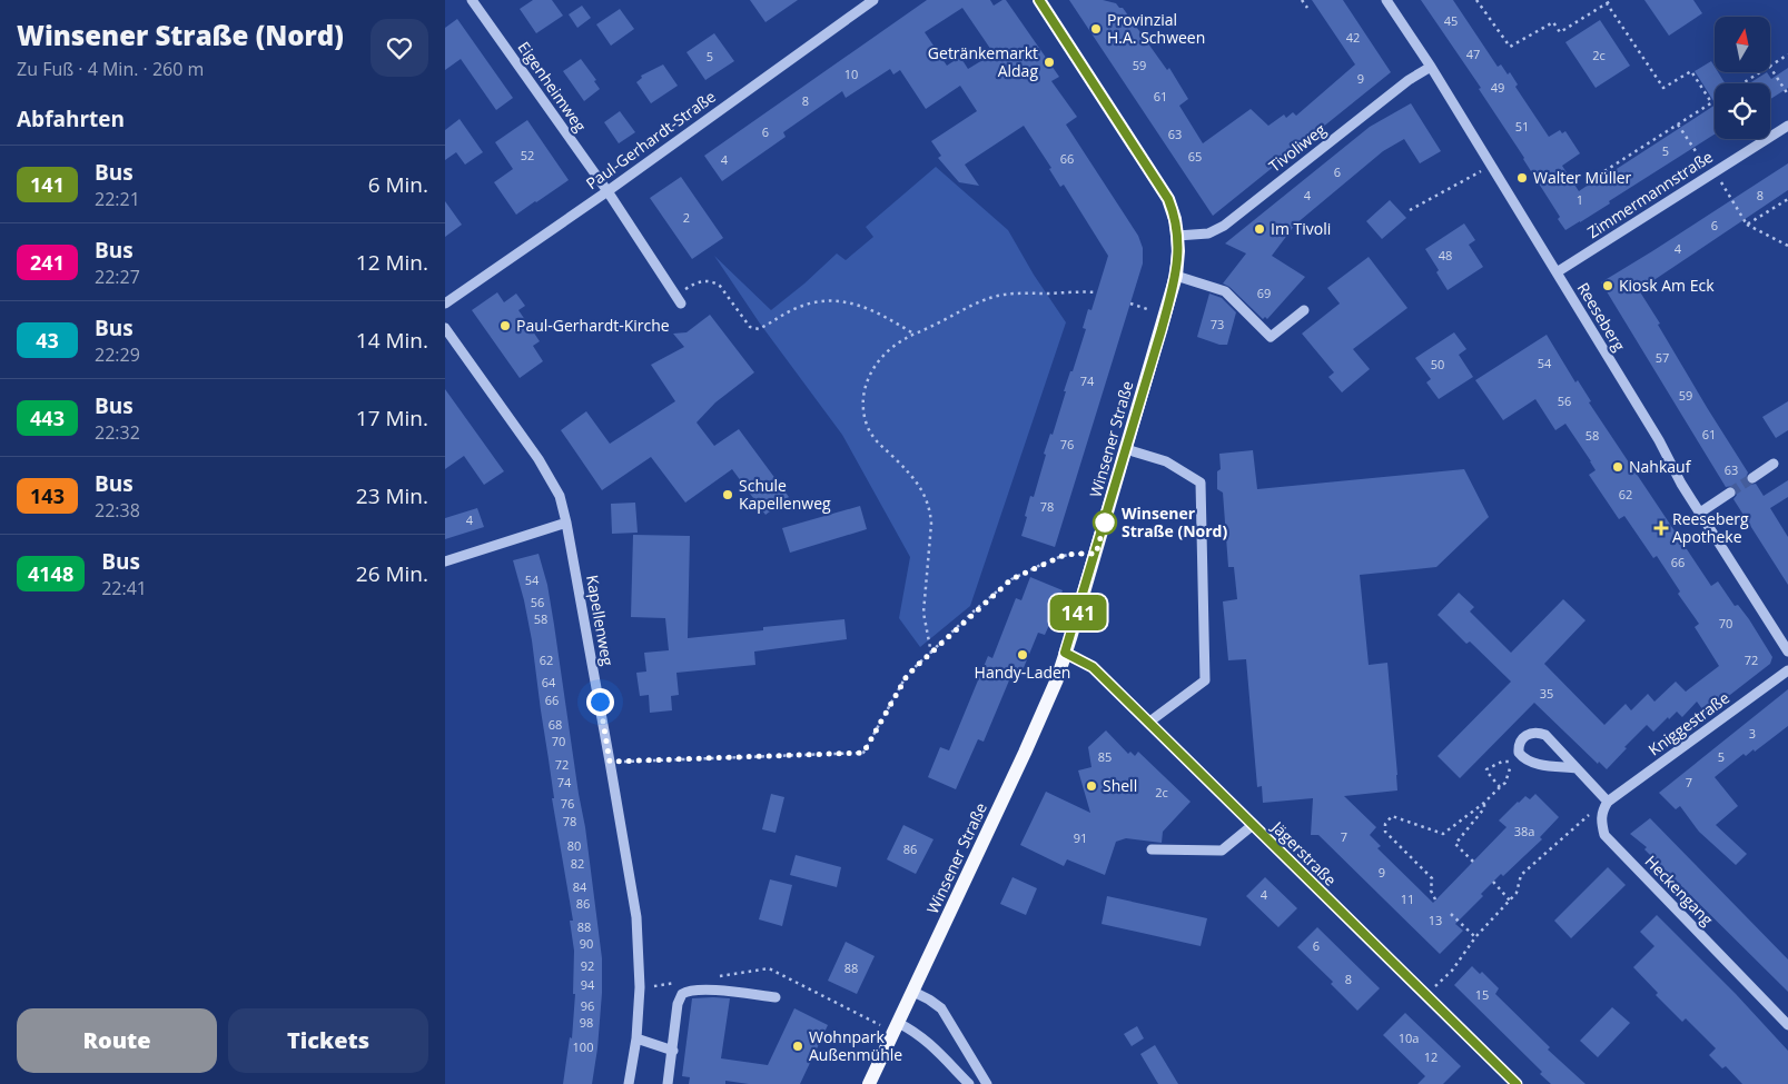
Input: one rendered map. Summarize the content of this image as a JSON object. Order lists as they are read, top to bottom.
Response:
{
  "streets": {
    "main road": ["Winsener Straße"],
    "street": [
      "Eigenheimweg",
      "Paul-Gerhardt-Straße",
      "Tivoliweg",
      "Zimmermannstraße",
      "Reeseberg",
      "Kapellenweg",
      "Kniggestraße",
      "Jägerstraße",
      "Heckengang"
    ]
  },
  "crossings": [
    ["Eigenheimweg", "Paul-Gerhardt-Straße"],
    ["Tivoliweg", "Reeseberg"],
    ["Tivoliweg", "Winsener Straße"],
    ["Zimmermannstraße", "Reeseberg"],
    ["Winsener Straße", "Jägerstraße"]
  ],
  "places": {
    "other": [
      "Provinzial H.A. Schween",
      "Getränkemarkt Aldag",
      "Walter Müller",
      "Im Tivoli",
      "Kiosk Am Eck",
      "Paul-Gerhardt-Kirche",
      "Nahkauf",
      "Schule Kapellenweg",
      "Winsener Straße (Nord)",
      "Handy-Laden",
      "Shell",
      "Wohnpark Außenmühle"
    ],
    "health": ["Reeseberg Apotheke"]
  },
  "lines": ["bus line 141"],
  "house_numbers": [
    "45",
    "42",
    "47",
    "2c",
    "5",
    "59",
    "10",
    "9",
    "49",
    "61",
    "8",
    "51",
    "6",
    "63",
    "5",
    "52",
    "65",
    "66",
    "4",
    "6",
    "4",
    "8",
    "1",
    "2",
    "6",
    "4",
    "48",
    "69",
    "73",
    "57",
    "54",
    "50",
    "74",
    "59",
    "56",
    "61",
    "58",
    "76",
    "63",
    "62",
    "78",
    "4",
    "66",
    "54",
    "56",
    "58",
    "70",
    "62",
    "72",
    "64",
    "35",
    "66",
    "68",
    "3",
    "70",
    "85",
    "5",
    "72",
    "74",
    "7",
    "2c",
    "76",
    "78",
    "38a",
    "7",
    "91",
    "80",
    "86",
    "82",
    "9",
    "84",
    "4",
    "11",
    "86",
    "13",
    "88",
    "90",
    "6",
    "92",
    "88",
    "8",
    "94",
    "15",
    "96",
    "98",
    "10a",
    "100",
    "12"
  ],
  "north": "top",
  "page": {
    "heading": [
      ["Winsener Straße (Nord)", "Zu Fuß · 4 Min. · 260 m"],
      "Abfahrten"
    ],
    "on_map": "141",
    "list": [
      {
        "mark": "141",
        "name": "Bus",
        "note": "22:21",
        "value": "6 Min."
      },
      {
        "mark": "241",
        "name": "Bus",
        "note": "22:27",
        "value": "12 Min."
      },
      {
        "mark": "43",
        "name": "Bus",
        "note": "22:29",
        "value": "14 Min."
      },
      {
        "mark": "443",
        "name": "Bus",
        "note": "22:32",
        "value": "17 Min."
      },
      {
        "mark": "143",
        "name": "Bus",
        "note": "22:38",
        "value": "23 Min."
      },
      {
        "mark": "4148",
        "name": "Bus",
        "note": "22:41",
        "value": "26 Min."
      }
    ],
    "buttons": ["Route", "Tickets"]
  }
}
